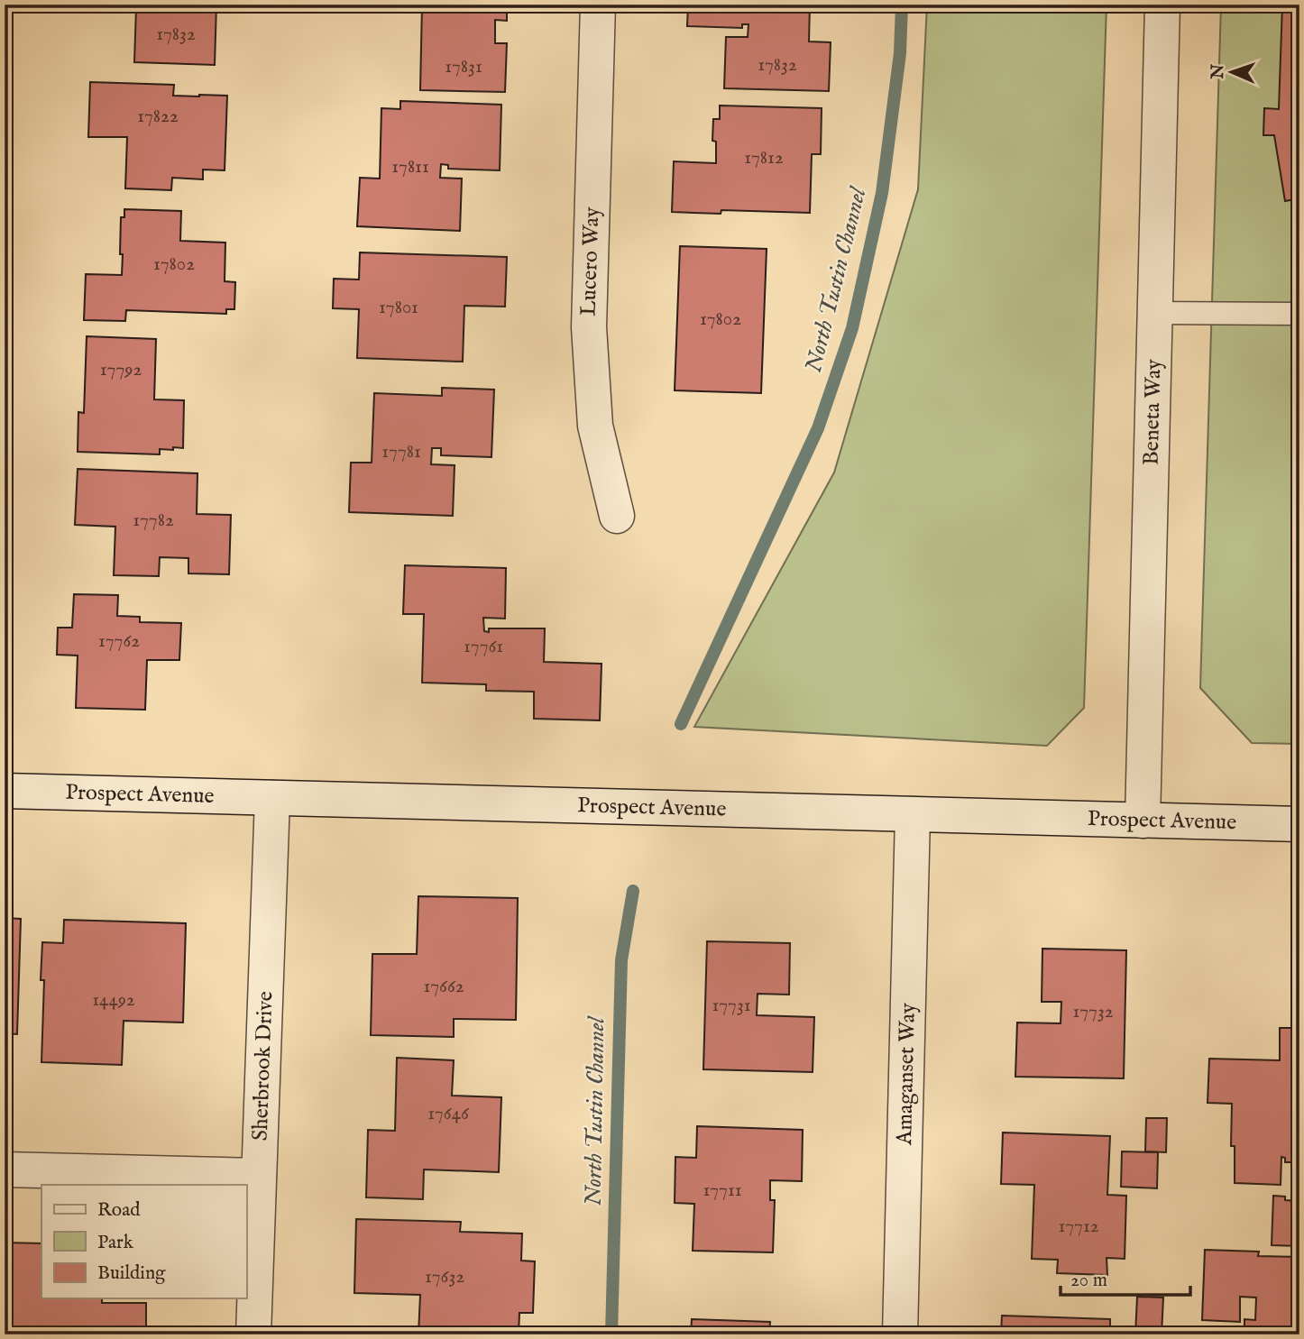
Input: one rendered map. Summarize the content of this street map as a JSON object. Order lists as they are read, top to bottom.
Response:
{
  "streets": {
    "street": [
      "Lucero Way",
      "Beneta Way",
      "Prospect Avenue",
      "Sherbrook Drive",
      "Amaganset Way"
    ]
  },
  "crossings": [
    ["Beneta Way", "Prospect Avenue"],
    ["Prospect Avenue", "Sherbrook Drive"],
    ["Prospect Avenue", "Amaganset Way"]
  ],
  "water": ["North Tustin Channel"],
  "house_numbers": [
    "17832",
    "17832",
    "17831",
    "17822",
    "17812",
    "17811",
    "17802",
    "17801",
    "17802",
    "17792",
    "17781",
    "17782",
    "17762",
    "17761",
    "17662",
    "14492",
    "17731",
    "17732",
    "17646",
    "17711",
    "17712",
    "17632"
  ],
  "legend": ["Road", "Park", "Building"],
  "scale_bar": "20 m",
  "north": "left"
}
